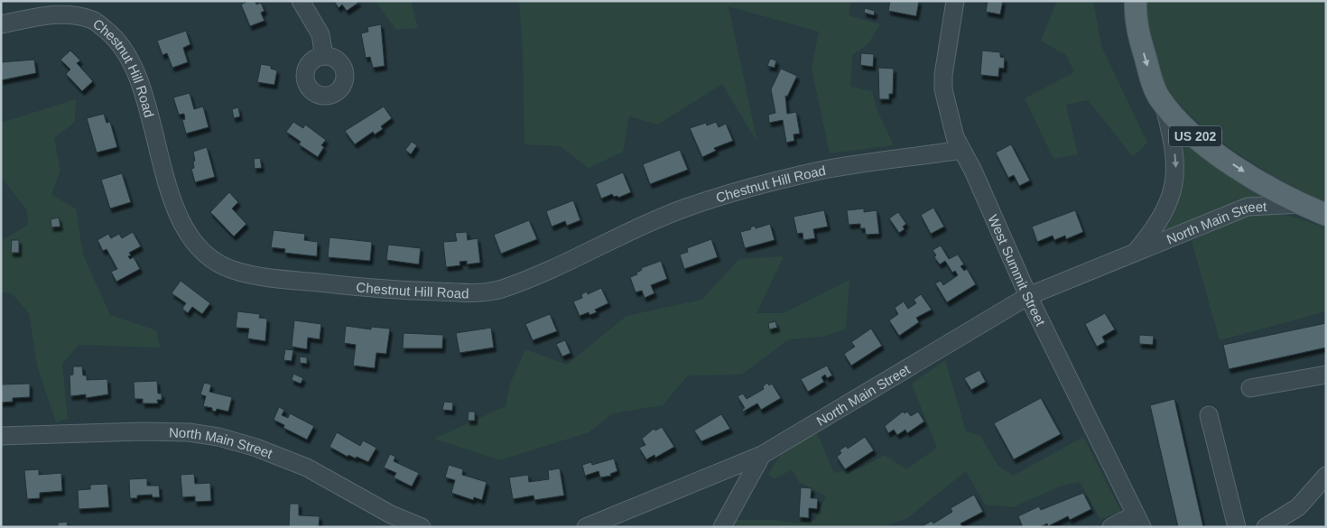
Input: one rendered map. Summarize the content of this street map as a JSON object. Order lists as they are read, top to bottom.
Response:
{
  "streets": {
    "main road": ["US 202"],
    "street": ["Chestnut Hill Road", "North Main Street", "West Summit Street"]
  },
  "crossings": [
    ["Chestnut Hill Road", "West Summit Street"],
    ["US 202", "North Main Street"],
    ["North Main Street", "West Summit Street"]
  ]
}
